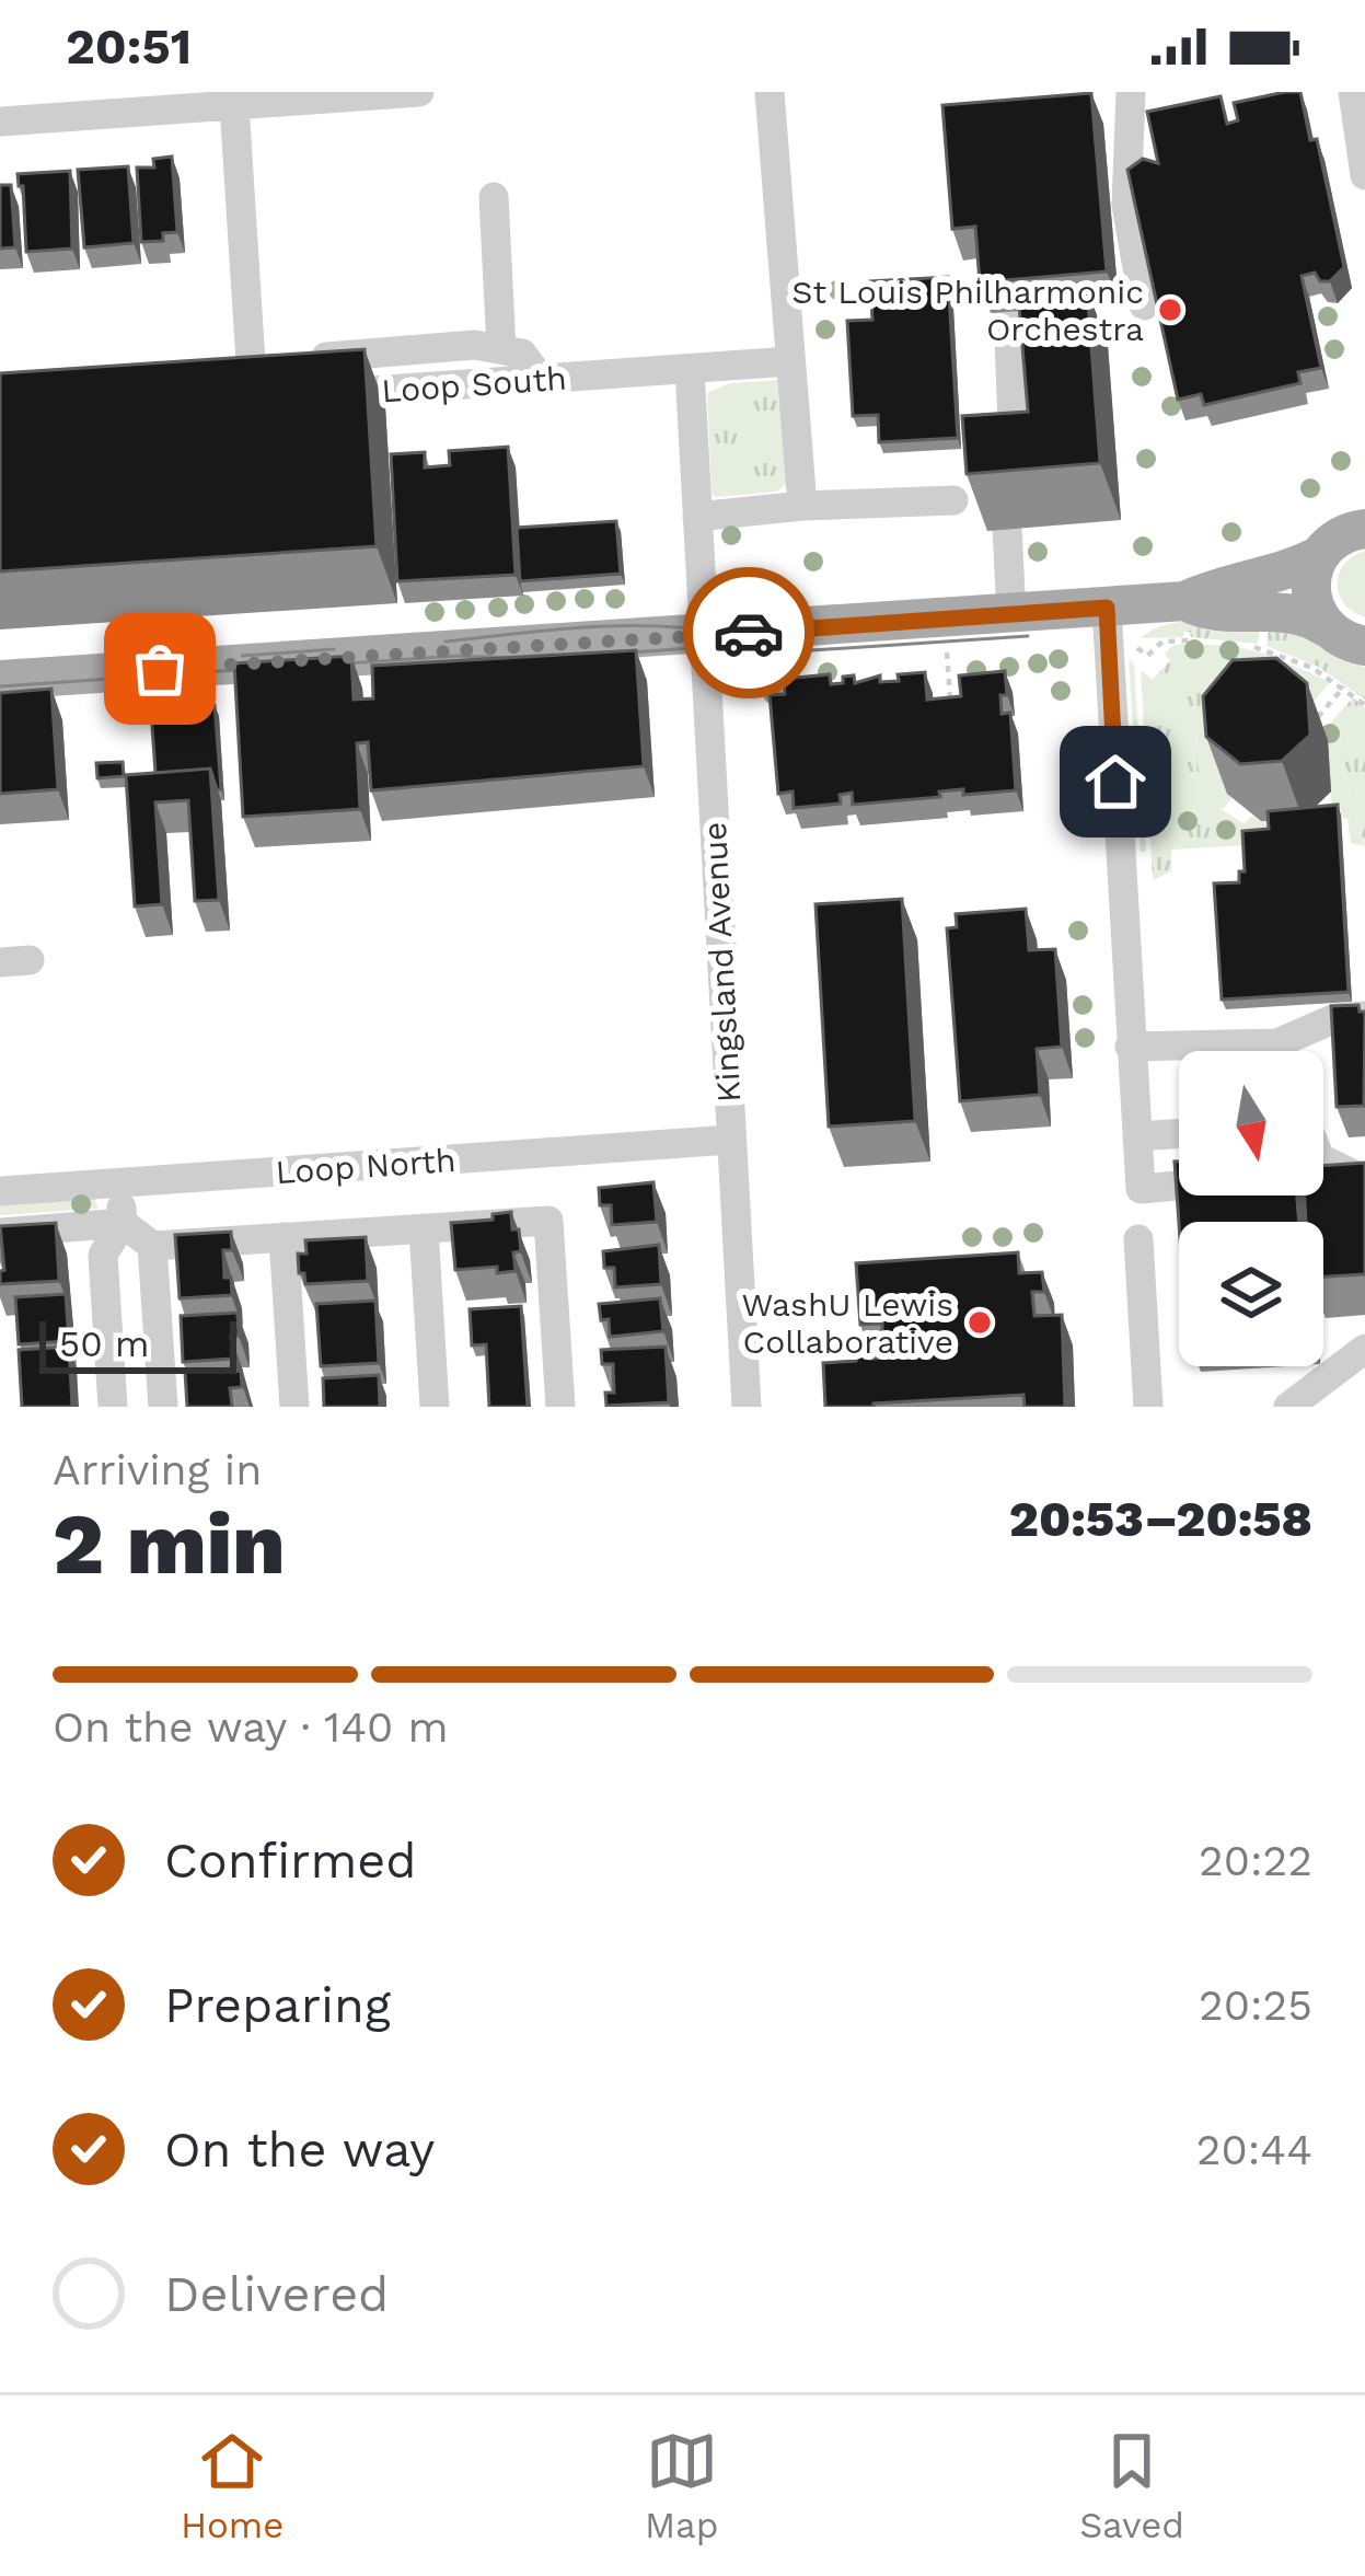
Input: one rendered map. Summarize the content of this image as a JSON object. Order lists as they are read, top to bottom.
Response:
{
  "streets": {
    "street": ["Loop South", "Kingsland Avenue", "Loop North"]
  },
  "crossings": [
    ["Loop South", "Kingsland Avenue"],
    ["Kingsland Avenue", "Loop North"]
  ],
  "places": ["St Louis Philharmonic Orchestra", "WashU Lewis Collaborative"],
  "scale_bar": "50 m",
  "north": "bottom",
  "page": {
    "status": "20:51",
    "scale": "50 m",
    "heading": ["2 min", "Arriving in", "20:53–20:58"],
    "bar": "On the way · 140 m",
    "list": [
      ["Confirmed", "20:22"],
      ["Preparing", "20:25"],
      ["On the way", "20:44"],
      "Delivered"
    ],
    "tabs": ["Home", "Map", "Saved"]
  }
}
